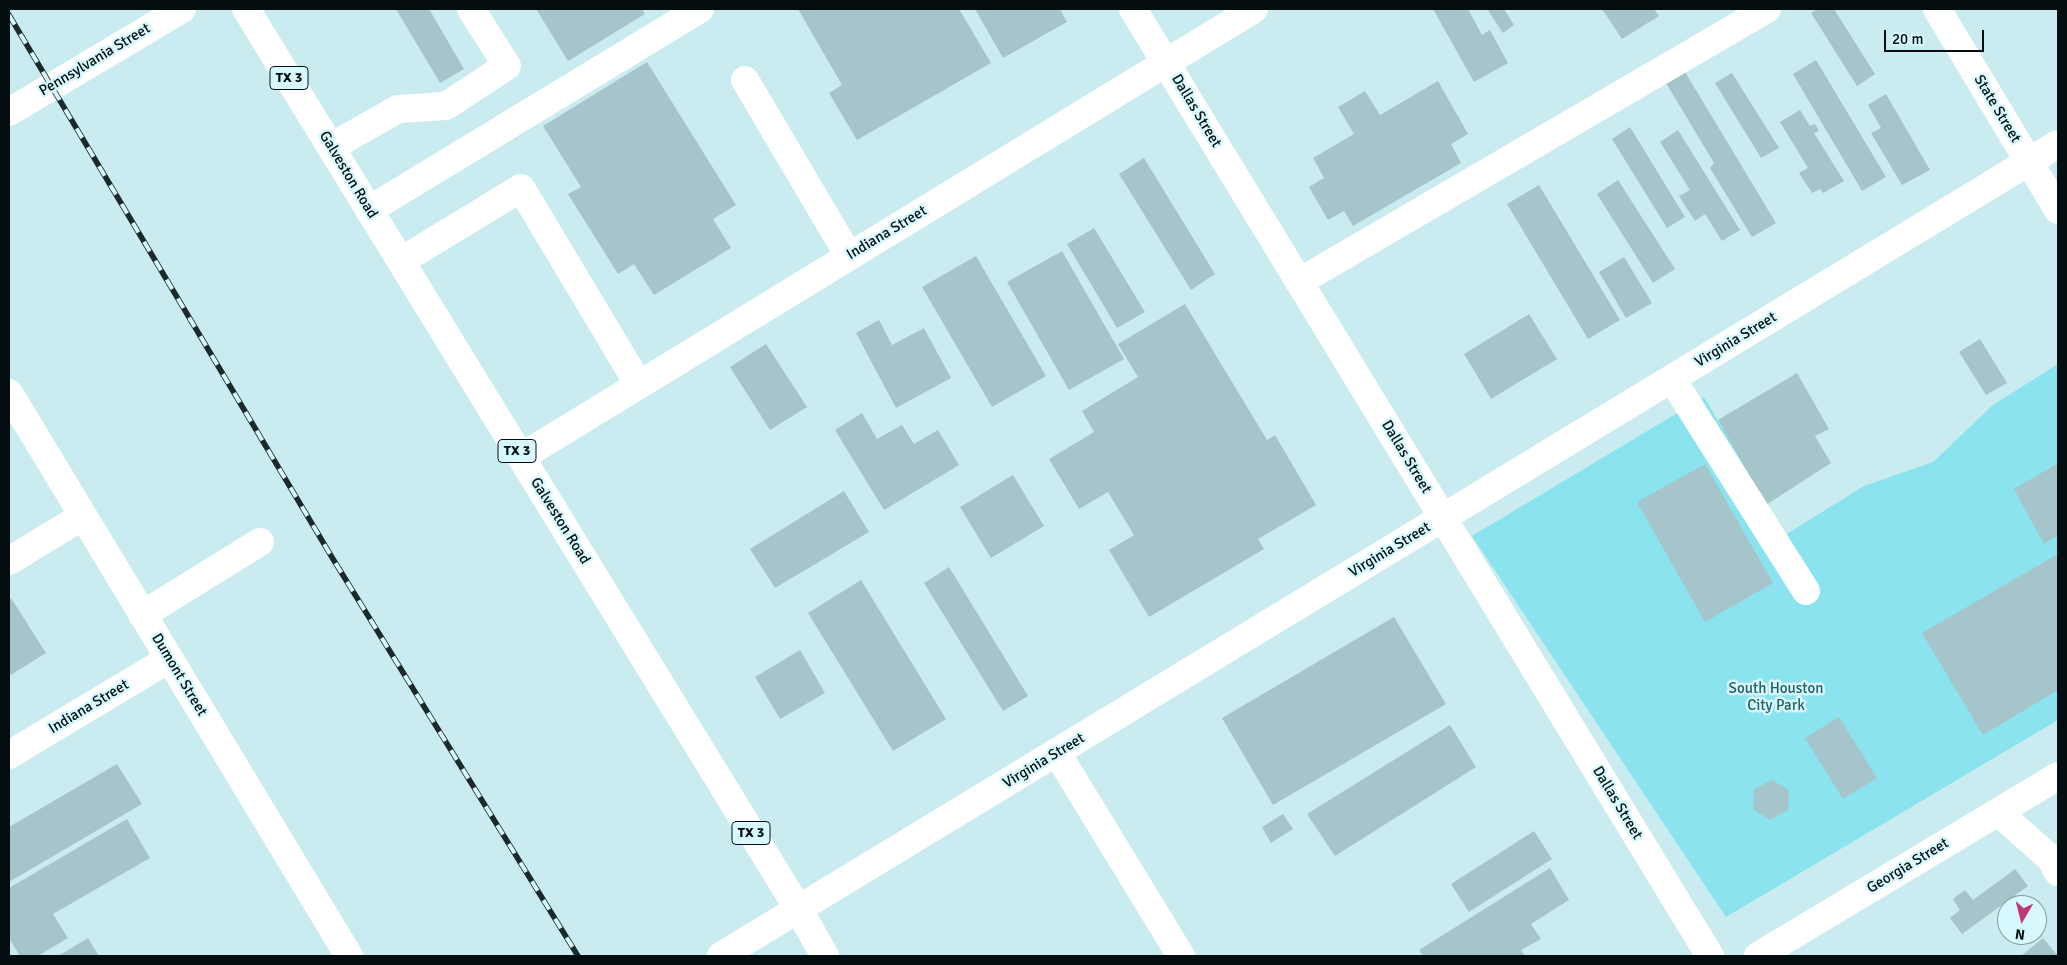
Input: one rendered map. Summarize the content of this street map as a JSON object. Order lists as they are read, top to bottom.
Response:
{
  "streets": {
    "street": [
      "Pennsylvania Street",
      "TX 3",
      "State Street",
      "Dallas Street",
      "Galveston Road",
      "Indiana Street",
      "Virginia Street",
      "Dumont Street",
      "Georgia Street"
    ]
  },
  "crossings": [
    ["State Street", "Virginia Street"],
    ["Dallas Street", "Indiana Street"],
    ["Dallas Street", "Virginia Street"],
    ["Galveston Road", "Indiana Street"],
    ["Galveston Road", "Virginia Street"],
    ["Indiana Street", "Dumont Street"]
  ],
  "parks": ["South Houston City Park"],
  "scale_bar": "20 m",
  "north": "bottom"
}
